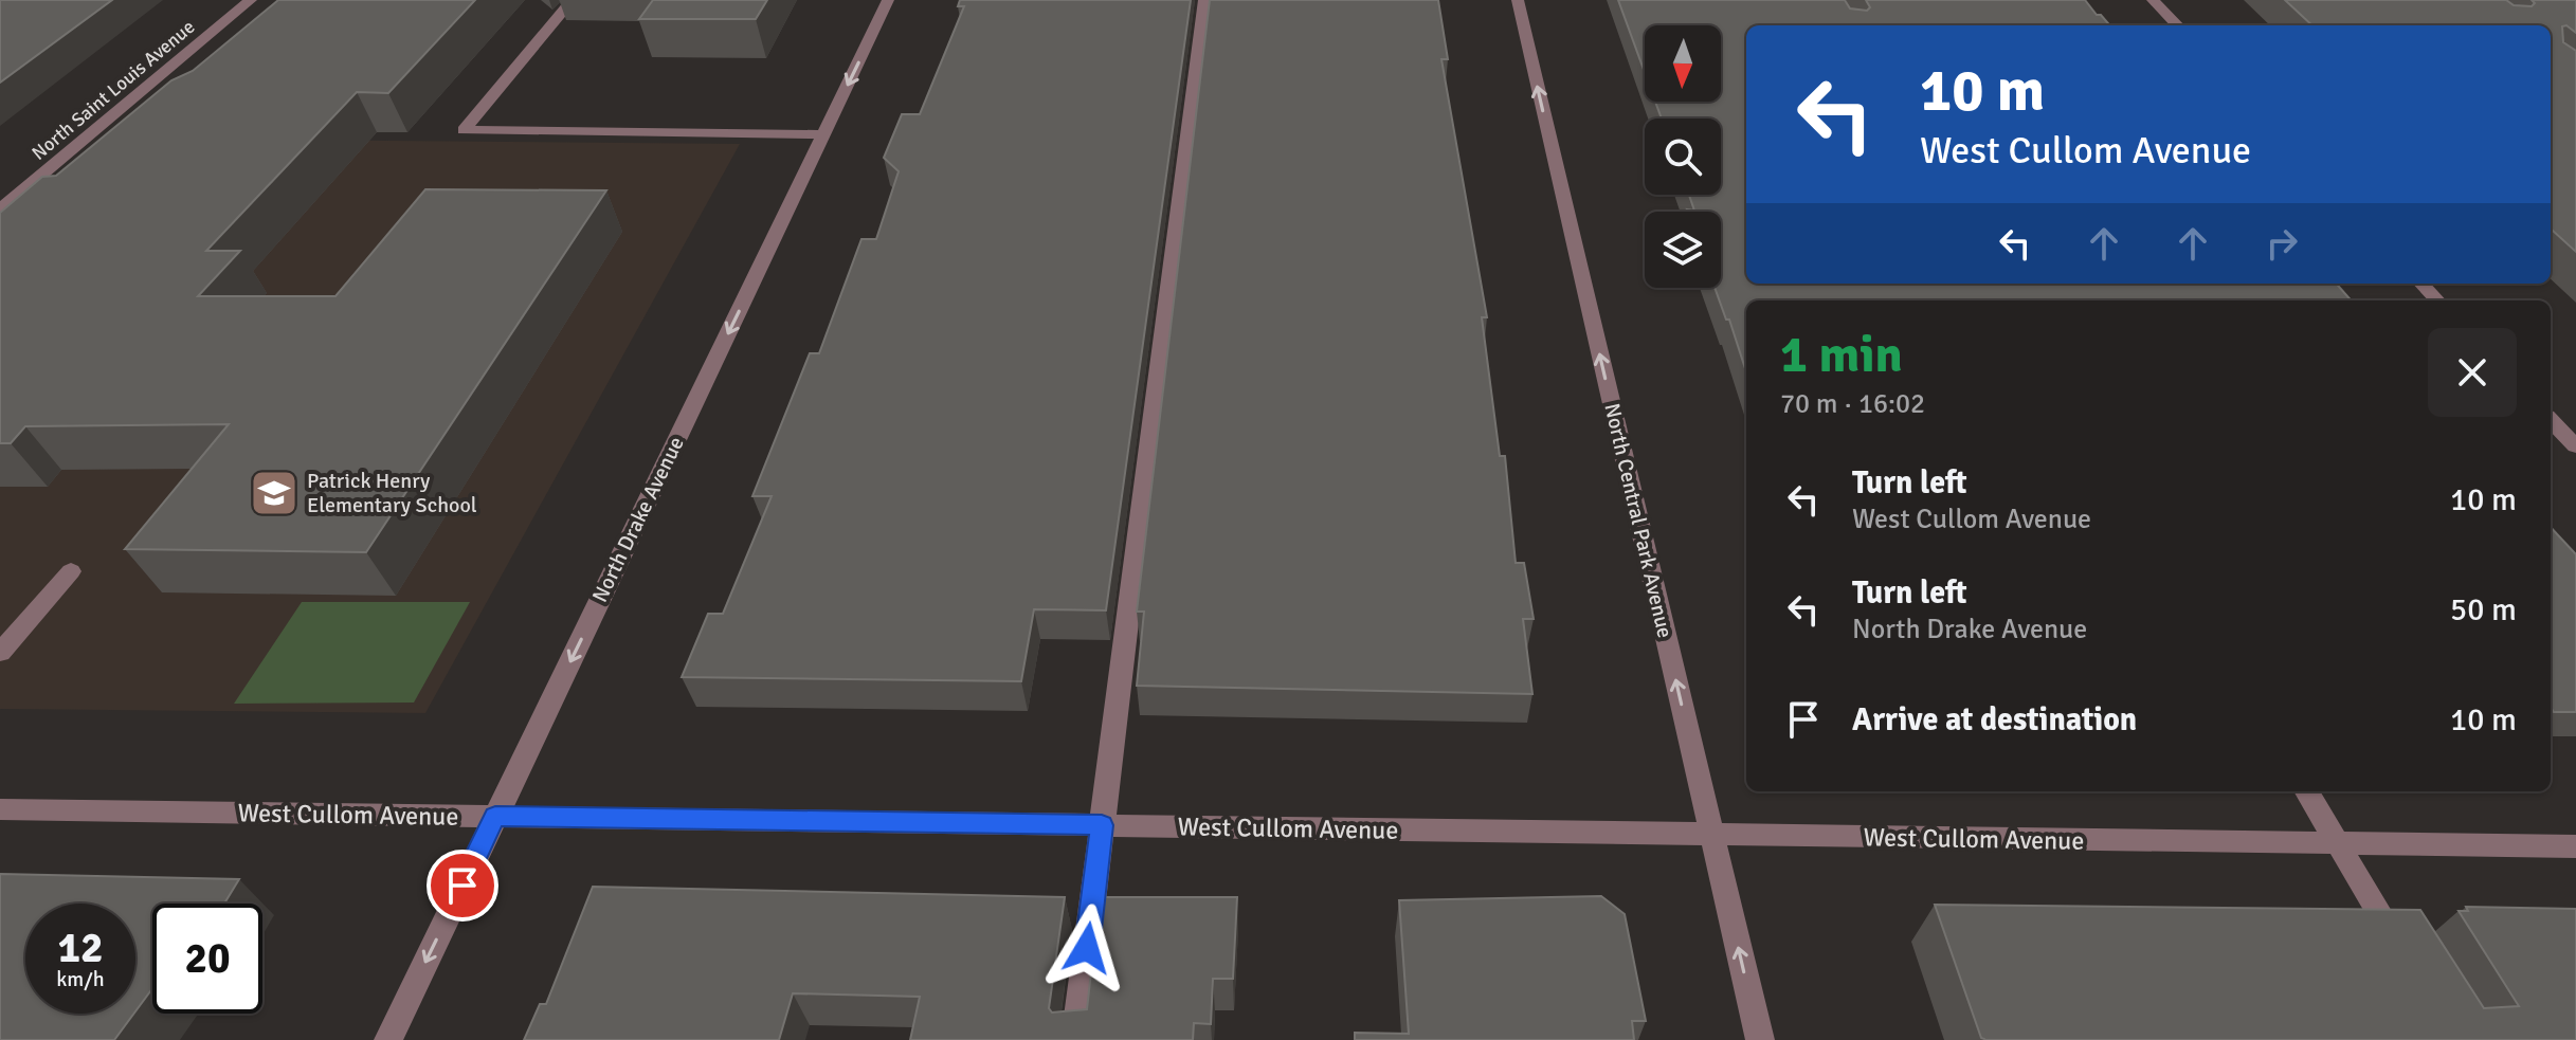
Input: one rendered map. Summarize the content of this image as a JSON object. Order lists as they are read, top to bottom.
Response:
{
  "streets": {
    "street": [
      "North Saint Louis Avenue",
      "North Drake Avenue",
      "North Central Park Avenue",
      "West Cullom Avenue"
    ]
  },
  "crossings": [
    ["North Drake Avenue", "West Cullom Avenue"],
    ["North Central Park Avenue", "West Cullom Avenue"]
  ],
  "one_way": ["North Drake Avenue", "North Central Park Avenue"],
  "places": {
    "school or university": ["Patrick Henry Elementary School"]
  },
  "north": "bottom",
  "page": {
    "turn": ["10 m", "West Cullom Avenue"],
    "heading": ["1 min", "70 m · 16:02"],
    "list": [
      {
        "name": "Turn left",
        "note": "West Cullom Avenue",
        "value": "10 m"
      },
      {
        "name": "Turn left",
        "note": "North Drake Avenue",
        "value": "50 m"
      },
      {
        "name": "Arrive at destination",
        "value": "10 m"
      }
    ],
    "speed": "12 km/h",
    "limit": "20"
  }
}
